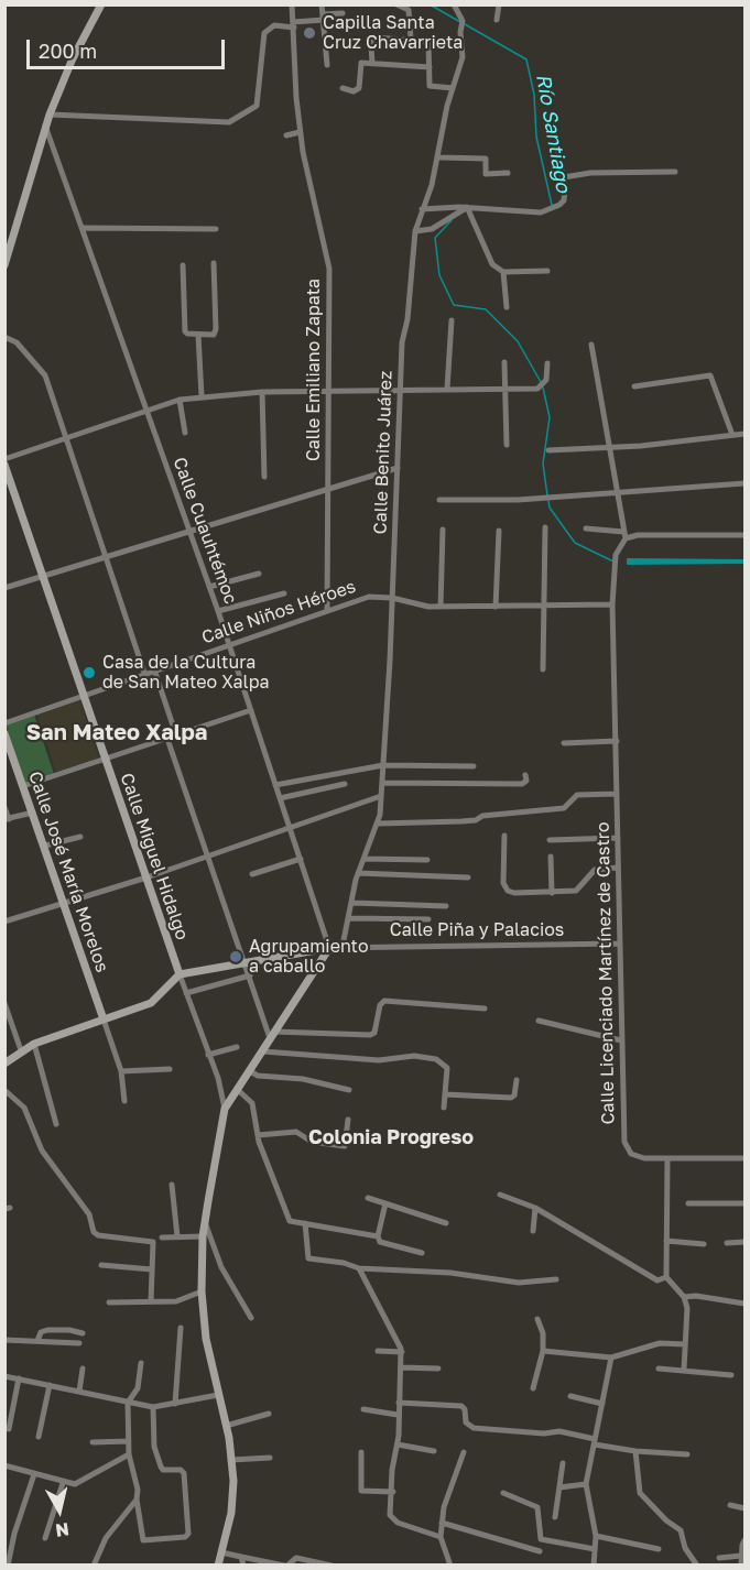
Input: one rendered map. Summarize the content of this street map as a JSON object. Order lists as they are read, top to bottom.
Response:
{
  "streets": {
    "main road": ["Calle Miguel Hidalgo", "Calle José María Morelos", "Calle Piña y Palacios"],
    "street": [
      "Calle Emiliano Zapata",
      "Calle Benito Juárez",
      "Calle Cuauhtémoc",
      "Calle Niños Héroes",
      "Calle Licenciado Martínez de Castro"
    ]
  },
  "crossings": [
    ["Calle Emiliano Zapata", "Calle Niños Héroes"],
    ["Calle Benito Juárez", "Calle Niños Héroes"],
    ["Calle Benito Juárez", "Calle Piña y Palacios"],
    ["Calle Cuauhtémoc", "Calle Niños Héroes"],
    ["Calle Cuauhtémoc", "Calle Piña y Palacios"],
    ["Calle Niños Héroes", "Calle Miguel Hidalgo"],
    ["Calle Niños Héroes", "Calle Licenciado Martínez de Castro"],
    ["Calle Miguel Hidalgo", "Calle Piña y Palacios"],
    ["Calle Piña y Palacios", "Calle Licenciado Martínez de Castro"]
  ],
  "districts": ["San Mateo Xalpa", "Colonia Progreso"],
  "water": ["Río Santiago"],
  "places": ["Capilla Santa Cruz Chavarrieta", "Casa de la Cultura de San Mateo Xalpa", "Agrupamiento a caballo"],
  "scale_bar": "200 m",
  "north": "bottom"
}
